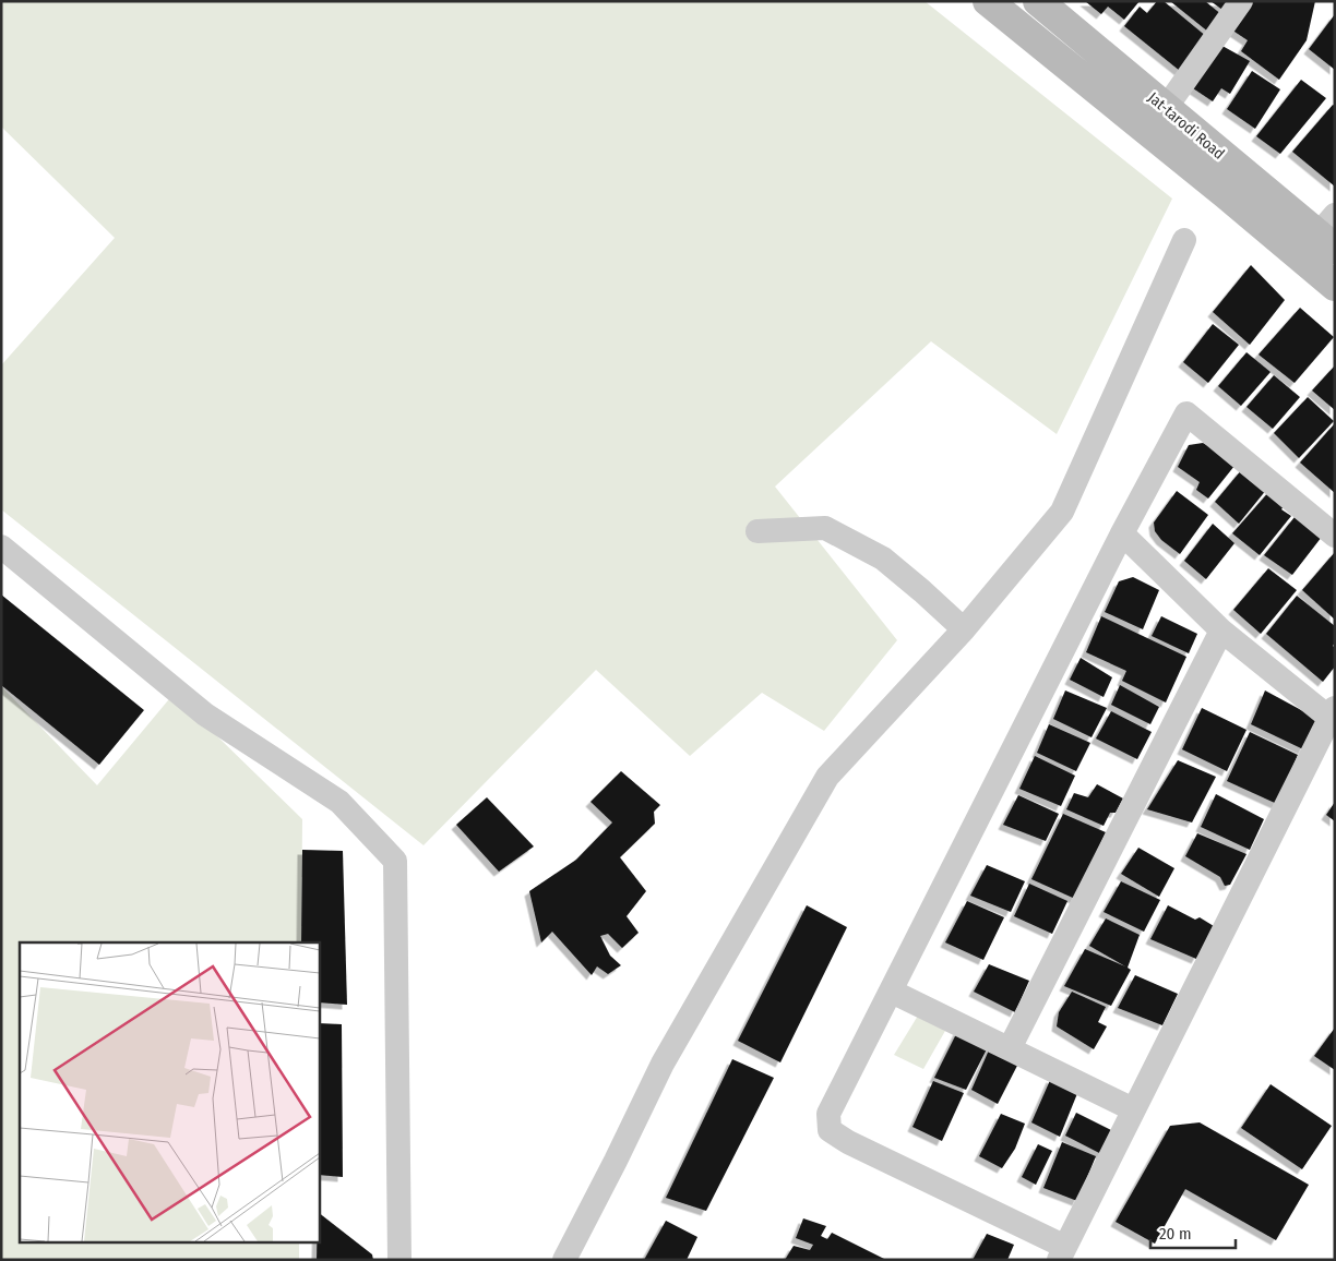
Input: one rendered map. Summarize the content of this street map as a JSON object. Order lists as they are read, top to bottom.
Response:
{
  "streets": {
    "street": ["Jat-tarodi Road"]
  },
  "scale_bar": "20 m"
}
